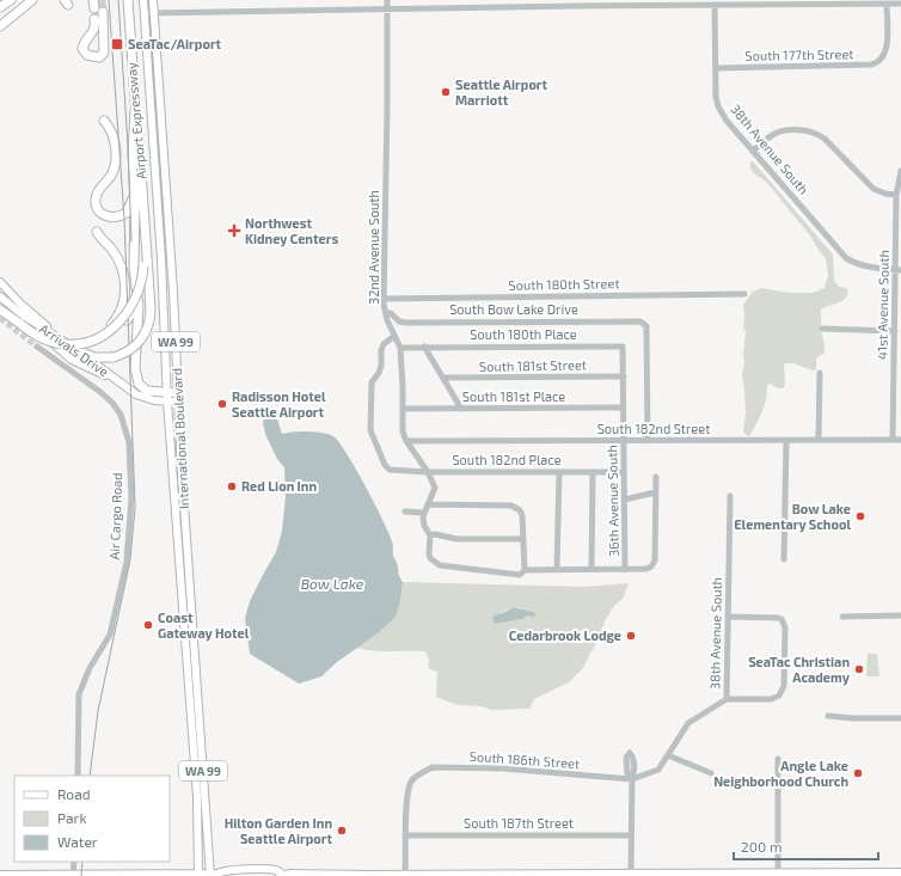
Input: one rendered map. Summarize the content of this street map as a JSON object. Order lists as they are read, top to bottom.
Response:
{
  "streets": {
    "highway": ["Airport Expressway"],
    "main road": ["WA 99", "Arrivals Drive", "International Boulevard"],
    "street": [
      "South 177th Street",
      "38th Avenue South",
      "32nd Avenue South",
      "South 180th Street",
      "41st Avenue South",
      "South Bow Lake Drive",
      "South 180th Place",
      "South 181st Street",
      "South 181st Place",
      "South 182nd Street",
      "South 182nd Place",
      "36th Avenue South",
      "Air Cargo Road",
      "South 186th Street",
      "South 187th Street"
    ]
  },
  "crossings": [
    ["South 177th Street", "38th Avenue South"],
    ["38th Avenue South", "41st Avenue South"],
    ["38th Avenue South", "South 186th Street"],
    ["32nd Avenue South", "South 180th Street"],
    ["32nd Avenue South", "South Bow Lake Drive"],
    ["32nd Avenue South", "South 180th Place"],
    ["32nd Avenue South", "South 181st Place"],
    ["32nd Avenue South", "South 182nd Street"],
    ["32nd Avenue South", "South 182nd Place"],
    ["41st Avenue South", "South 182nd Street"],
    ["South Bow Lake Drive", "South 182nd Street"],
    ["South 180th Place", "36th Avenue South"],
    ["Arrivals Drive", "International Boulevard"],
    ["South 181st Street", "36th Avenue South"],
    ["South 181st Place", "36th Avenue South"],
    ["South 182nd Street", "36th Avenue South"],
    ["South 182nd Place", "36th Avenue South"],
    ["South 186th Street", "South 187th Street"]
  ],
  "water": ["Bow Lake"],
  "places": {
    "transit": ["SeaTac/Airport"],
    "other": [
      "Seattle Airport Marriott",
      "Radisson Hotel Seattle Airport",
      "Red Lion Inn",
      "Bow Lake Elementary School",
      "Coast Gateway Hotel",
      "Cedarbrook Lodge",
      "SeaTac Christian Academy",
      "Angle Lake Neighborhood Church",
      "Hilton Garden Inn Seattle Airport"
    ],
    "health": ["Northwest Kidney Centers"]
  },
  "legend": ["Road", "Park", "Water"],
  "scale_bar": "200 m"
}
